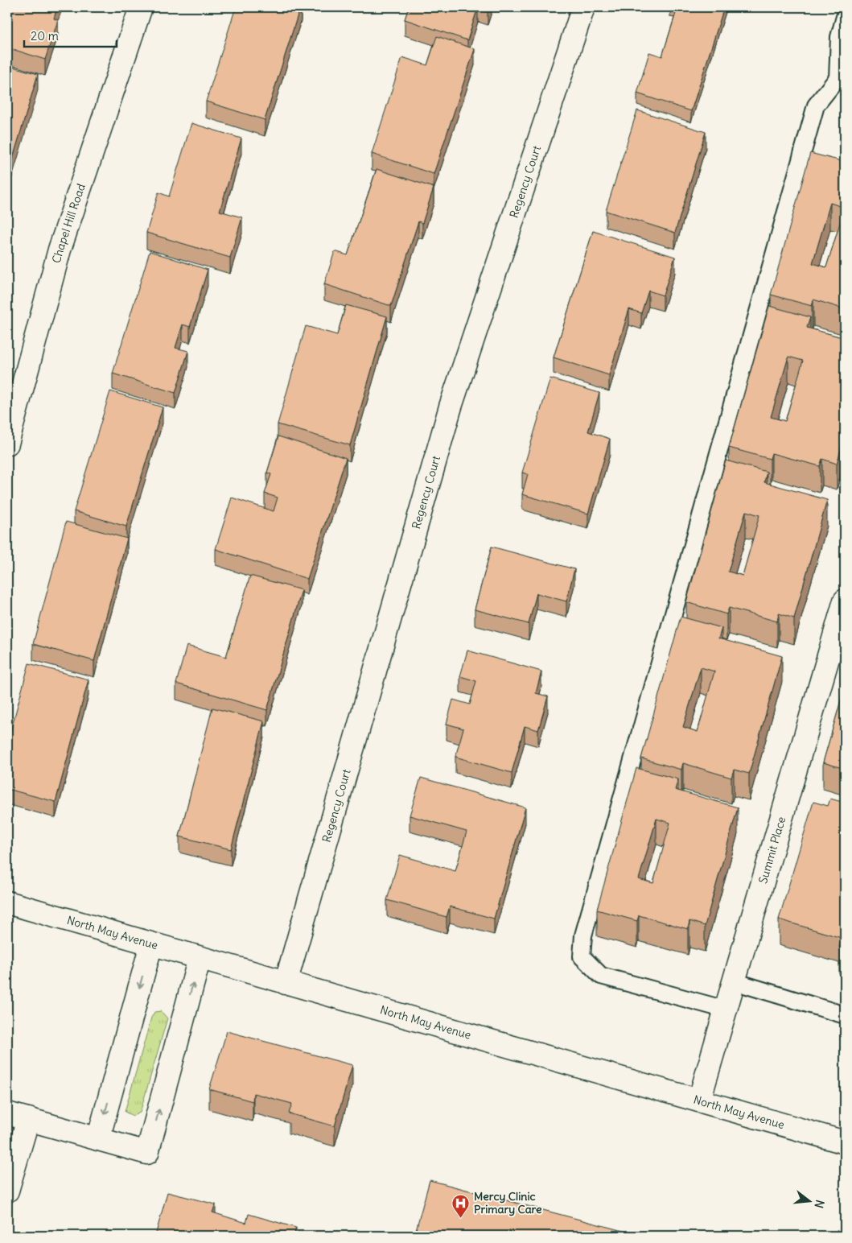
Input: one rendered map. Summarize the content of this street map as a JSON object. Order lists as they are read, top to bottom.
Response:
{
  "streets": {
    "street": [
      "Regency Court",
      "Chapel Hill Road",
      "Summit Place",
      "North May Avenue"
    ]
  },
  "crossings": [
    ["Regency Court", "North May Avenue"],
    ["Summit Place", "North May Avenue"]
  ],
  "places": {
    "hospital": ["Mercy Clinic Primary Care"]
  },
  "scale_bar": "20 m",
  "north": "right"
}
